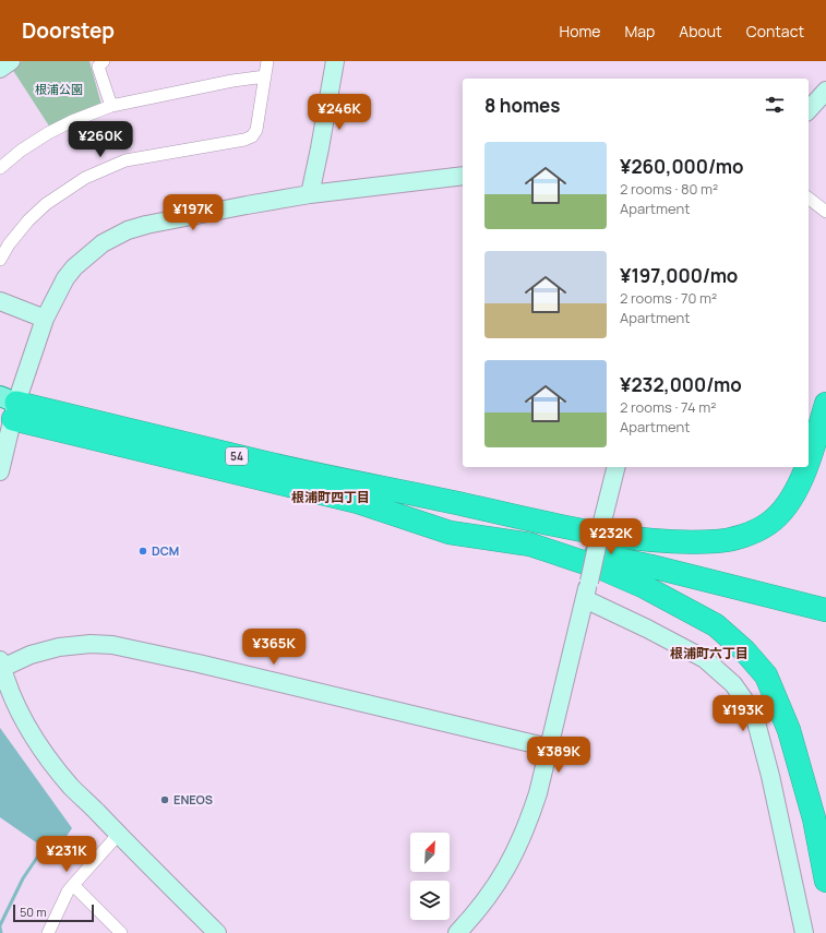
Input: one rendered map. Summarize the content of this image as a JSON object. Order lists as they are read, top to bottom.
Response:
{
  "streets": {
    "highway": ["54"]
  },
  "districts": ["根浦町四丁目", "根浦町六丁目"],
  "parks": ["根浦公園"],
  "places": ["DCM", "ENEOS"],
  "scale_bar": "50 m",
  "north": "top right",
  "page": {
    "header": "Doorstep",
    "nav": [
      "Home",
      "Map",
      "About",
      "Contact"
    ],
    "heading": "8 homes",
    "price": [
      "¥246K",
      "¥260K",
      "¥197K",
      "¥232K",
      "¥365K",
      "¥193K",
      "¥389K",
      "¥231K"
    ],
    "list": [
      {
        "name": "¥260,000/mo",
        "note": "2 rooms · 80 m² · Apartment"
      },
      {
        "name": "¥197,000/mo",
        "note": "2 rooms · 70 m² · Apartment"
      },
      {
        "name": "¥232,000/mo",
        "note": "2 rooms · 74 m² · Apartment"
      }
    ],
    "scale": "50 m"
  }
}
